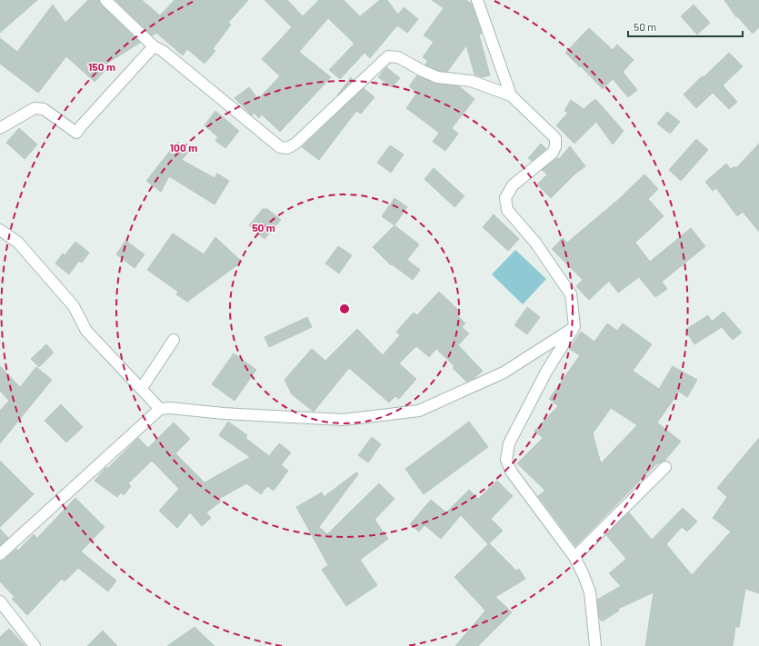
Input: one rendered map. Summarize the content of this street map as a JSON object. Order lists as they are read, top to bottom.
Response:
{
  "scale_bar": "50 m",
  "rings": ["150 m", "100 m", "50 m"]
}
